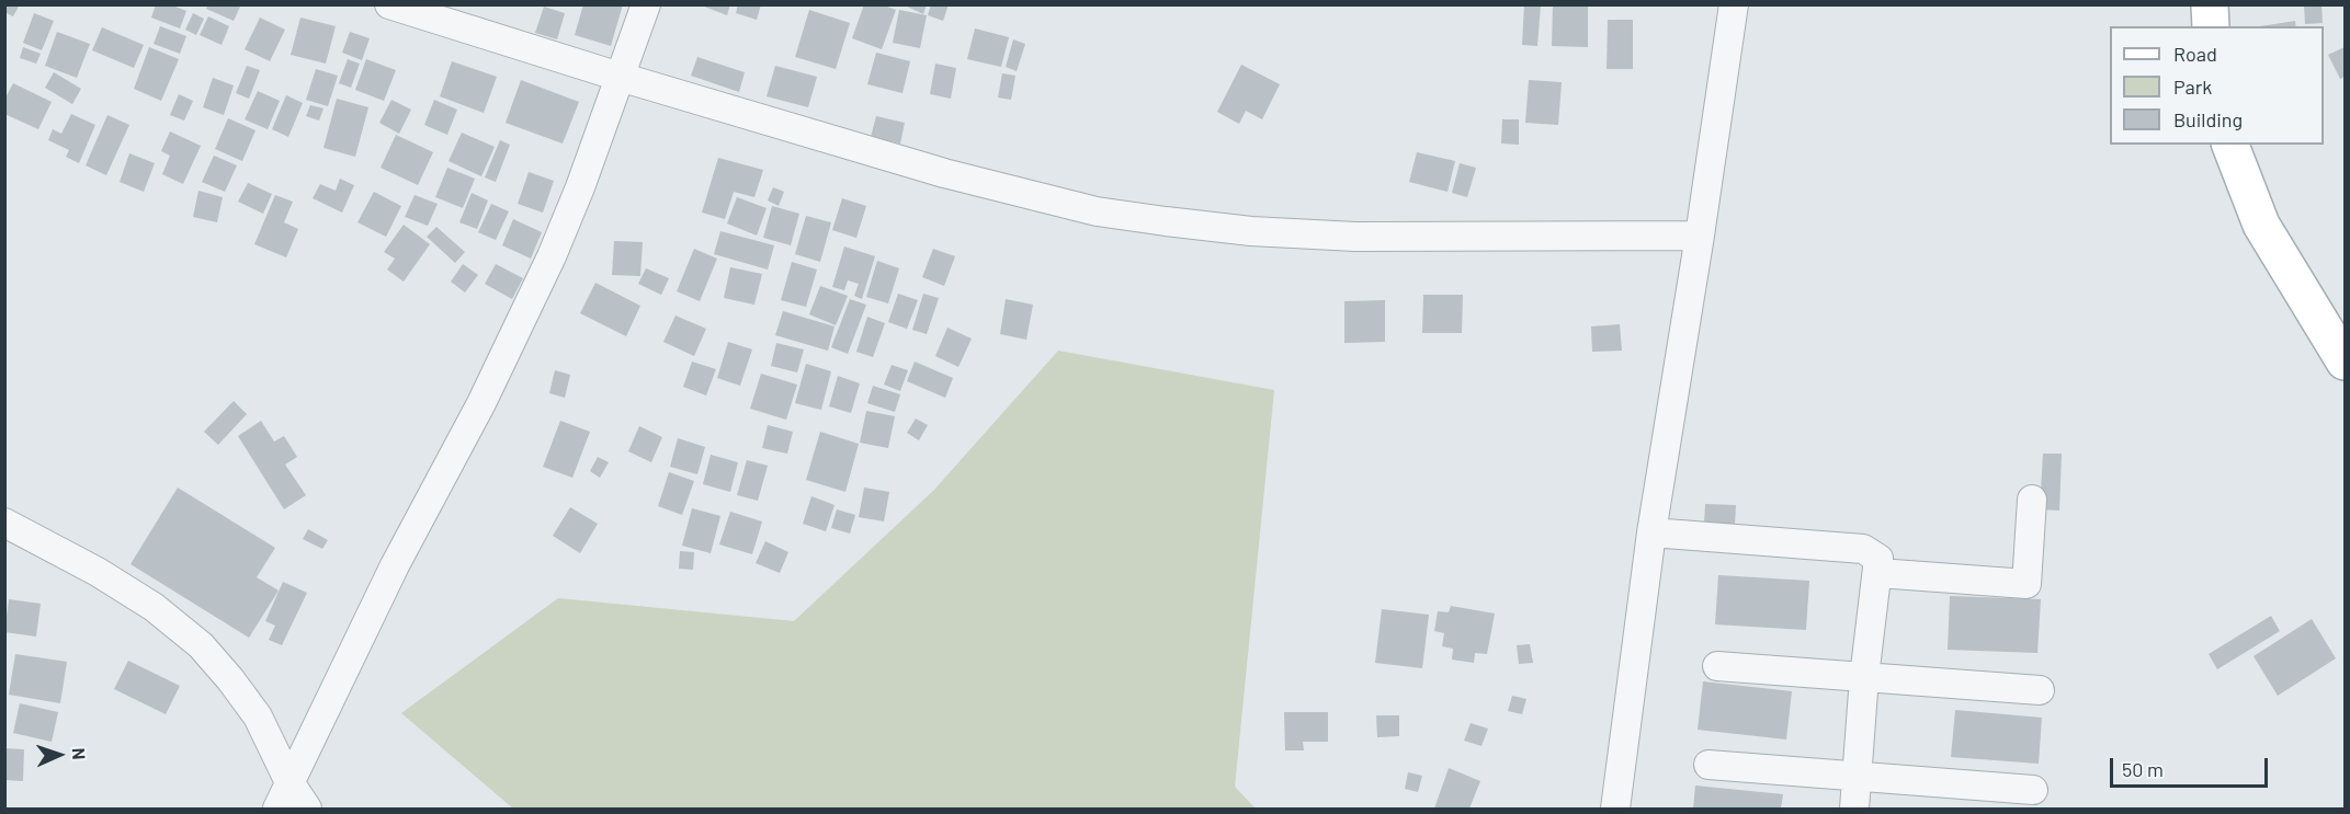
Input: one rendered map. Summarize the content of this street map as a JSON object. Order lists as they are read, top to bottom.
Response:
{
  "legend": ["Road", "Park", "Building"],
  "scale_bar": "50 m",
  "north": "right"
}
